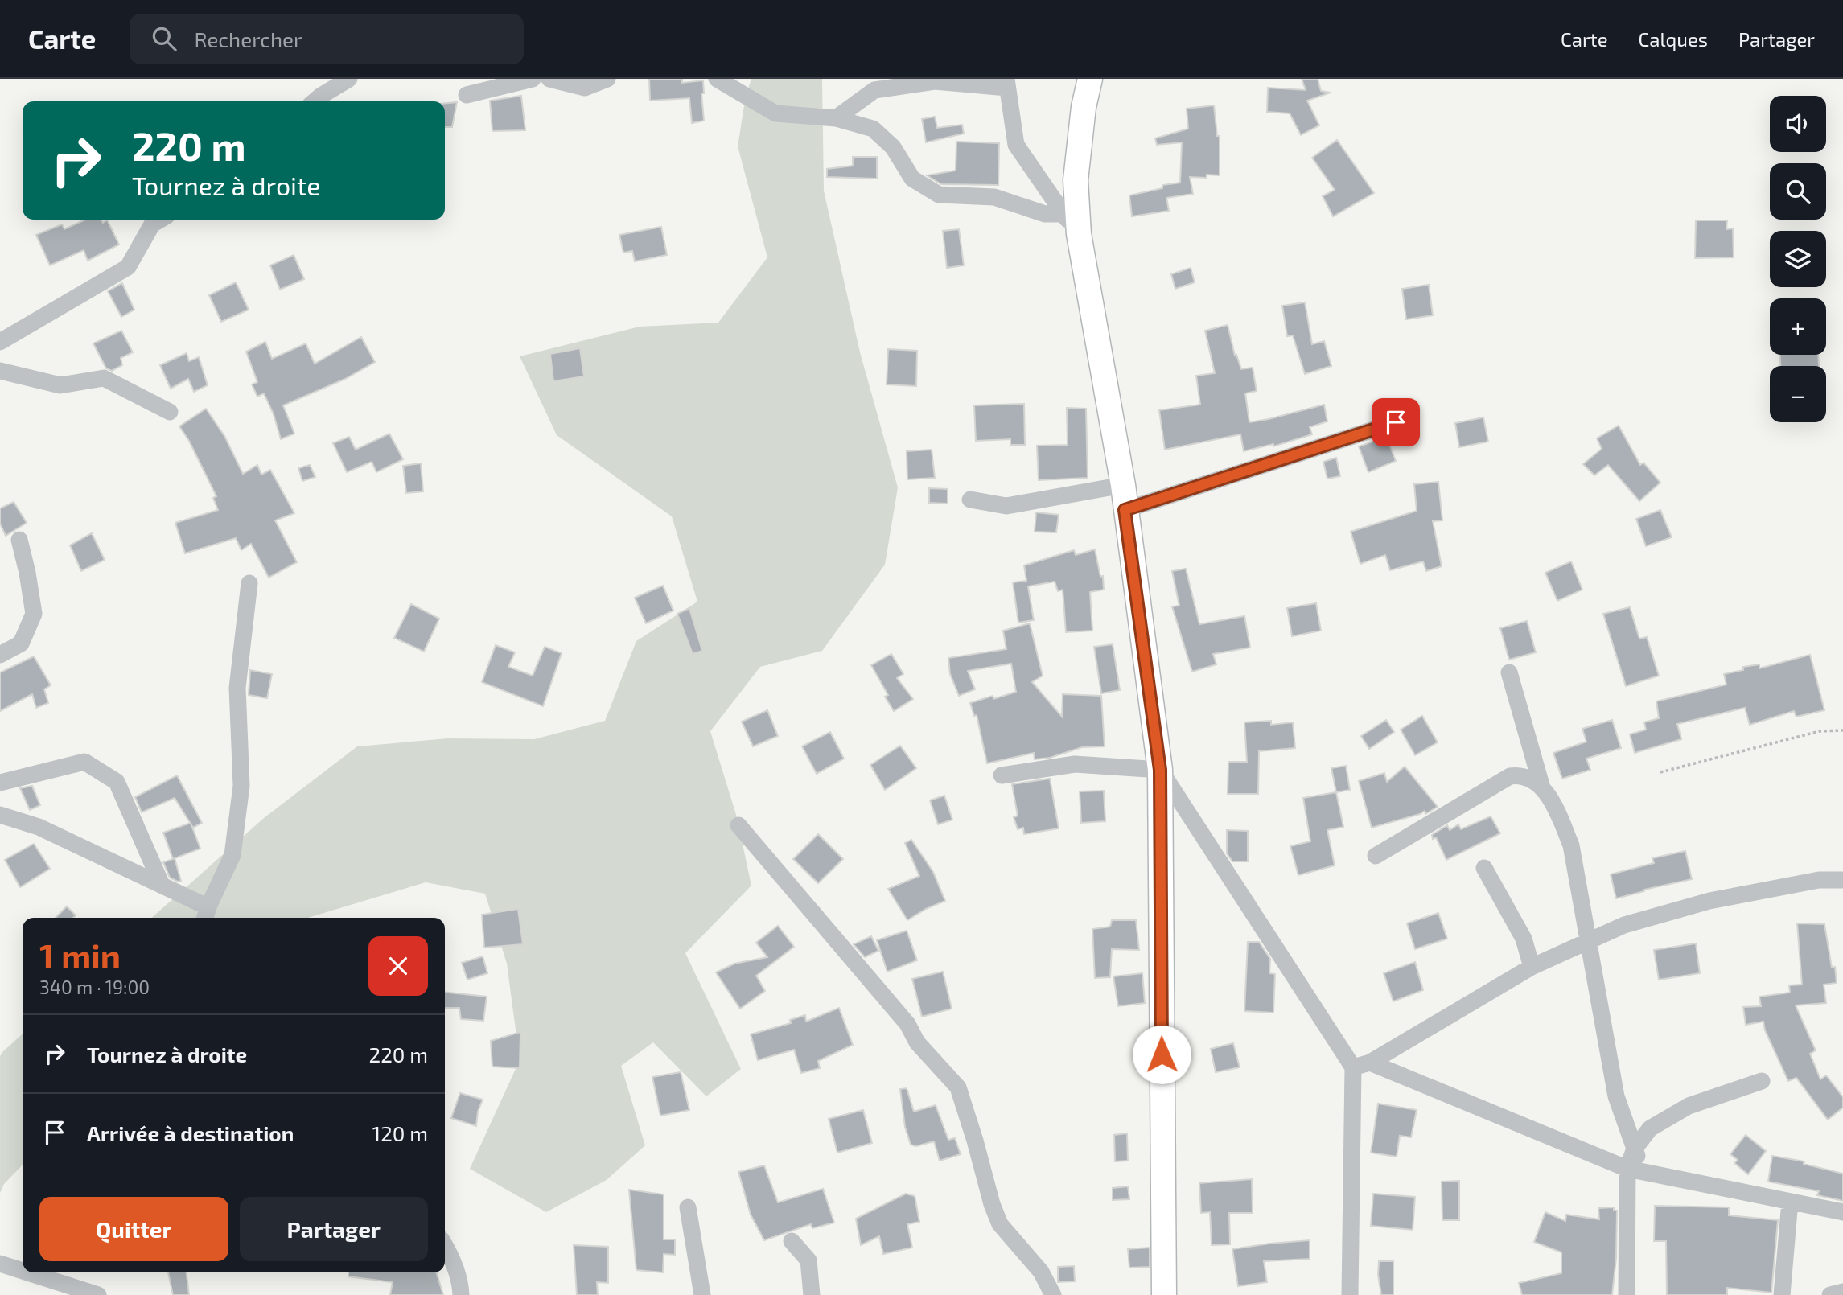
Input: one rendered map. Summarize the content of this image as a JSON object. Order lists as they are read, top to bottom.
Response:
{
  "page": {
    "header": "Carte",
    "search": "Rechercher",
    "nav": ["Carte", "Calques", "Partager"],
    "map_buttons": ["+", "−"],
    "turn": ["220 m", "Tournez à droite"],
    "heading": ["1 min", "340 m · 19:00"],
    "list": [
      {
        "name": "Tournez à droite",
        "value": "220 m"
      },
      {
        "name": "Arrivée à destination",
        "value": "120 m"
      }
    ],
    "buttons": ["Quitter", "Partager"]
  }
}
